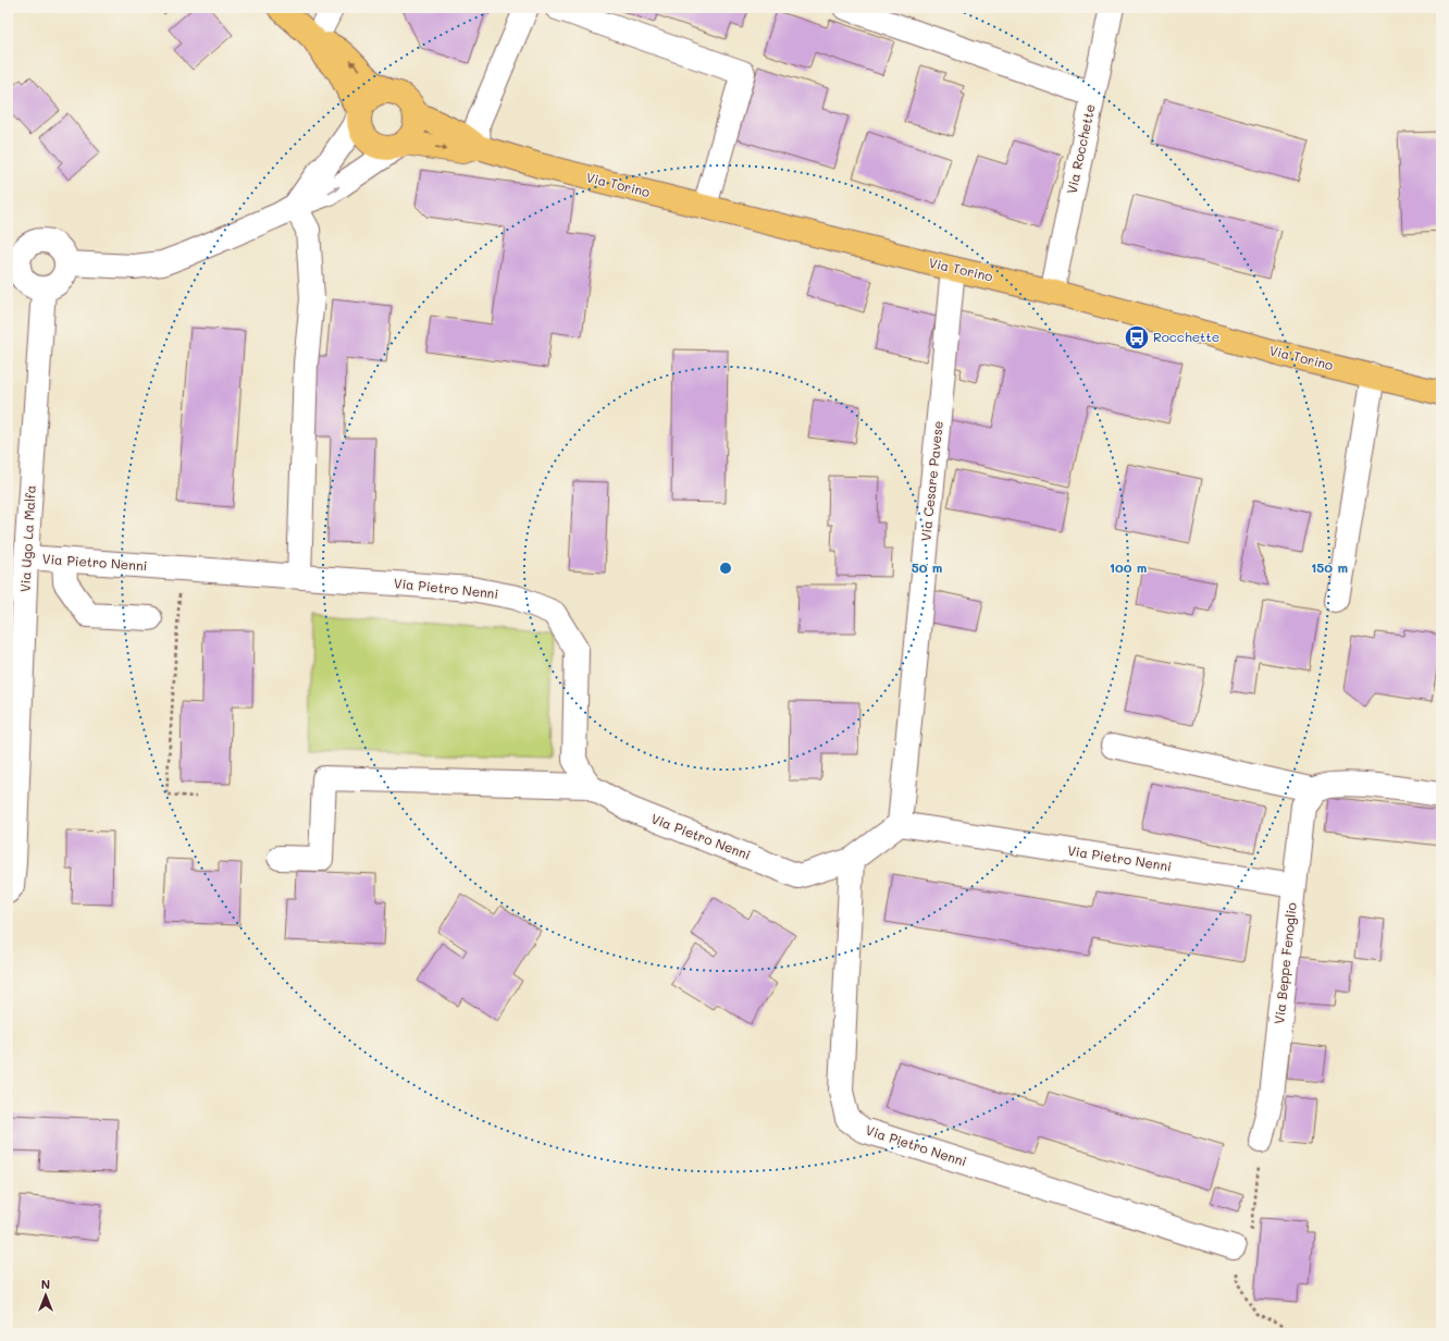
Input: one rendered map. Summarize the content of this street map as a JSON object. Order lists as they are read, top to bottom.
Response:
{
  "streets": {
    "main road": ["Via Torino"],
    "street": [
      "Via Rocchette",
      "Via Cesare Pavese",
      "Via Ugo La Malfa",
      "Via Pietro Nenni",
      "Via Beppe Fenoglio"
    ]
  },
  "crossings": [
    ["Via Rocchette", "Via Torino"],
    ["Via Torino", "Via Cesare Pavese"],
    ["Via Cesare Pavese", "Via Pietro Nenni"],
    ["Via Ugo La Malfa", "Via Pietro Nenni"],
    ["Via Pietro Nenni", "Via Beppe Fenoglio"]
  ],
  "places": {
    "bus stop": ["Rocchette"]
  },
  "north": "top",
  "rings": ["50 m", "100 m", "150 m"]
}
